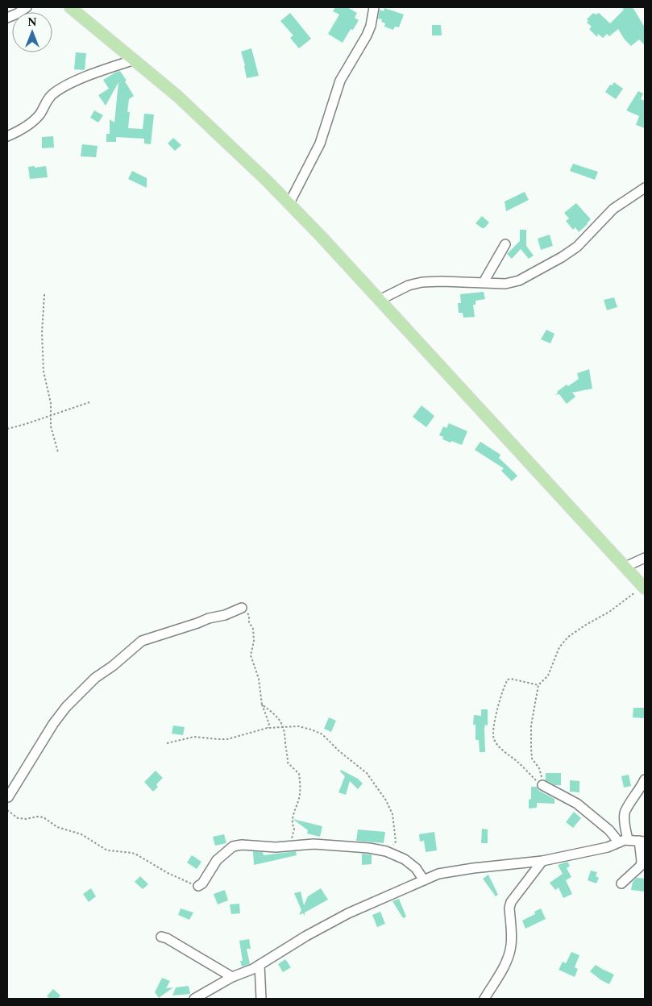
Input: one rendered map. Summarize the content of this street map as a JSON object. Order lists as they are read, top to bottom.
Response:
{
  "north": "top"
}
